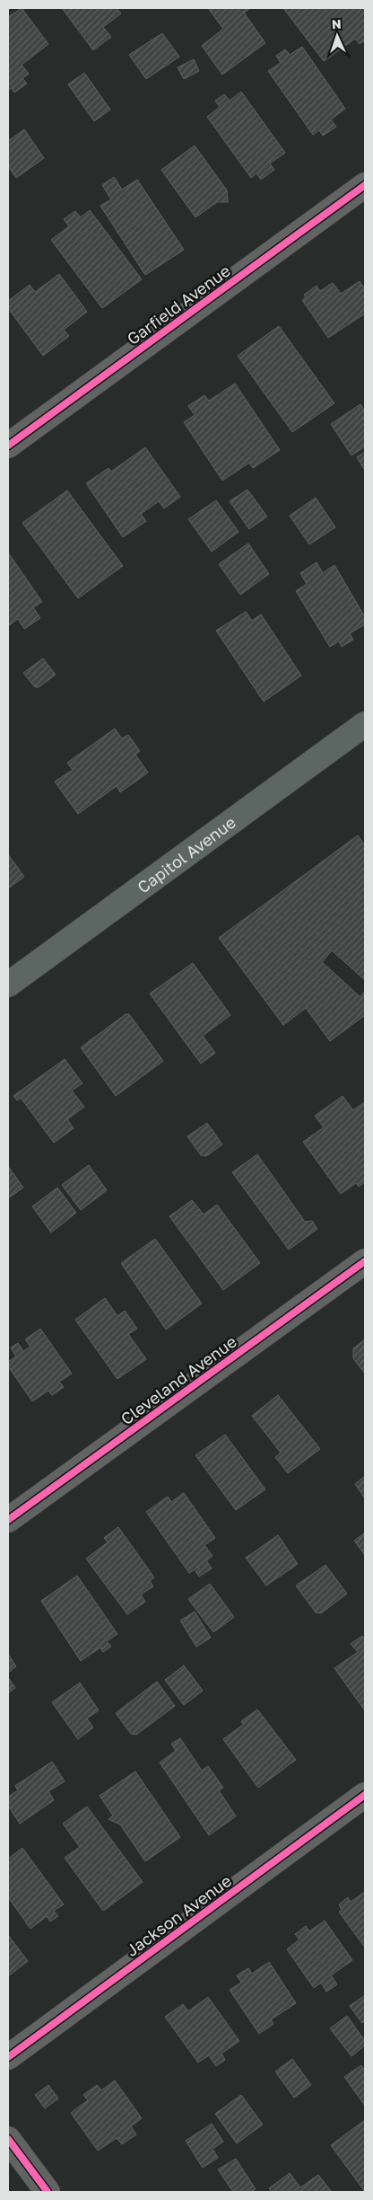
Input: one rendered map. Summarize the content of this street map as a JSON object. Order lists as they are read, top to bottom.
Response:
{
  "streets": {
    "main road": ["Capitol Avenue"],
    "street": ["Garfield Avenue", "Cleveland Avenue", "Jackson Avenue"]
  },
  "north": "top"
}
